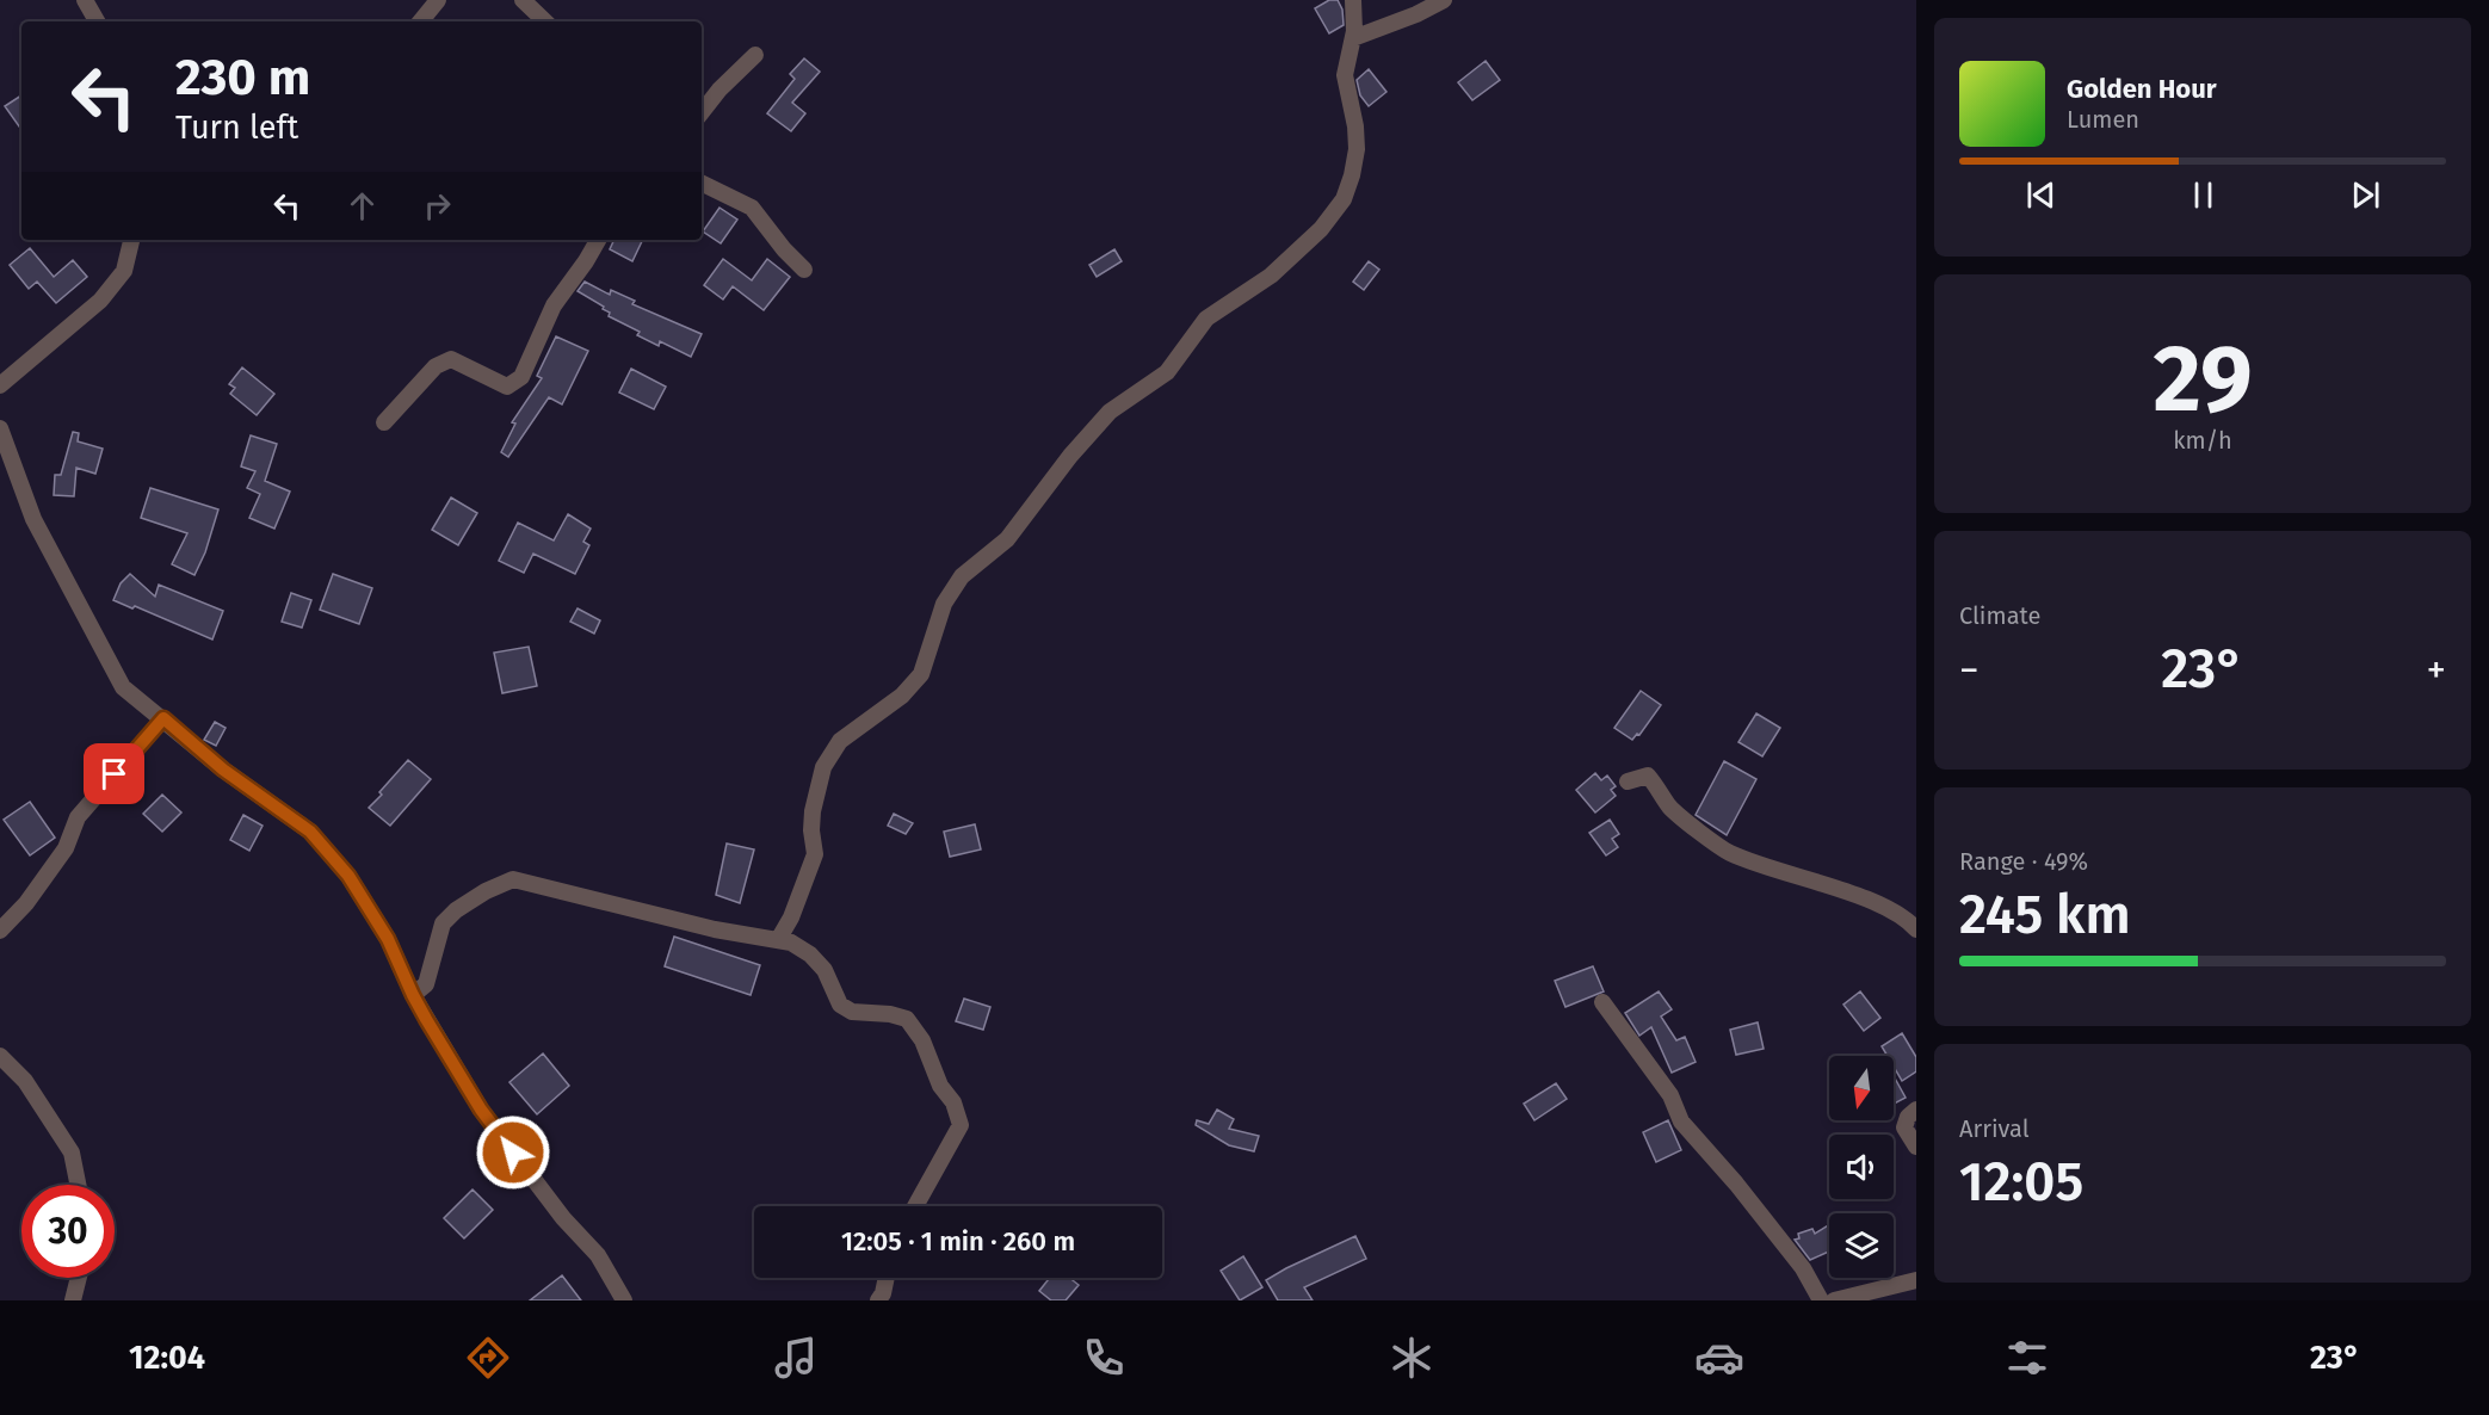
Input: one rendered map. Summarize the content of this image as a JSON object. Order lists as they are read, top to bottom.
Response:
{
  "north": "bottom",
  "page": {
    "turn": ["230 m", "Turn left"],
    "song": ["Golden Hour", "Lumen"],
    "tile": [
      ["29", "km/h"],
      "Climate",
      ["Range · 49%", "245 km"],
      ["Arrival", "12:05"]
    ],
    "heat": ["−", "23°", "+"],
    "limit": "30",
    "trip": "12:05 · 1 min · 260 m",
    "tabs": ["12:04", "23°"]
  }
}
